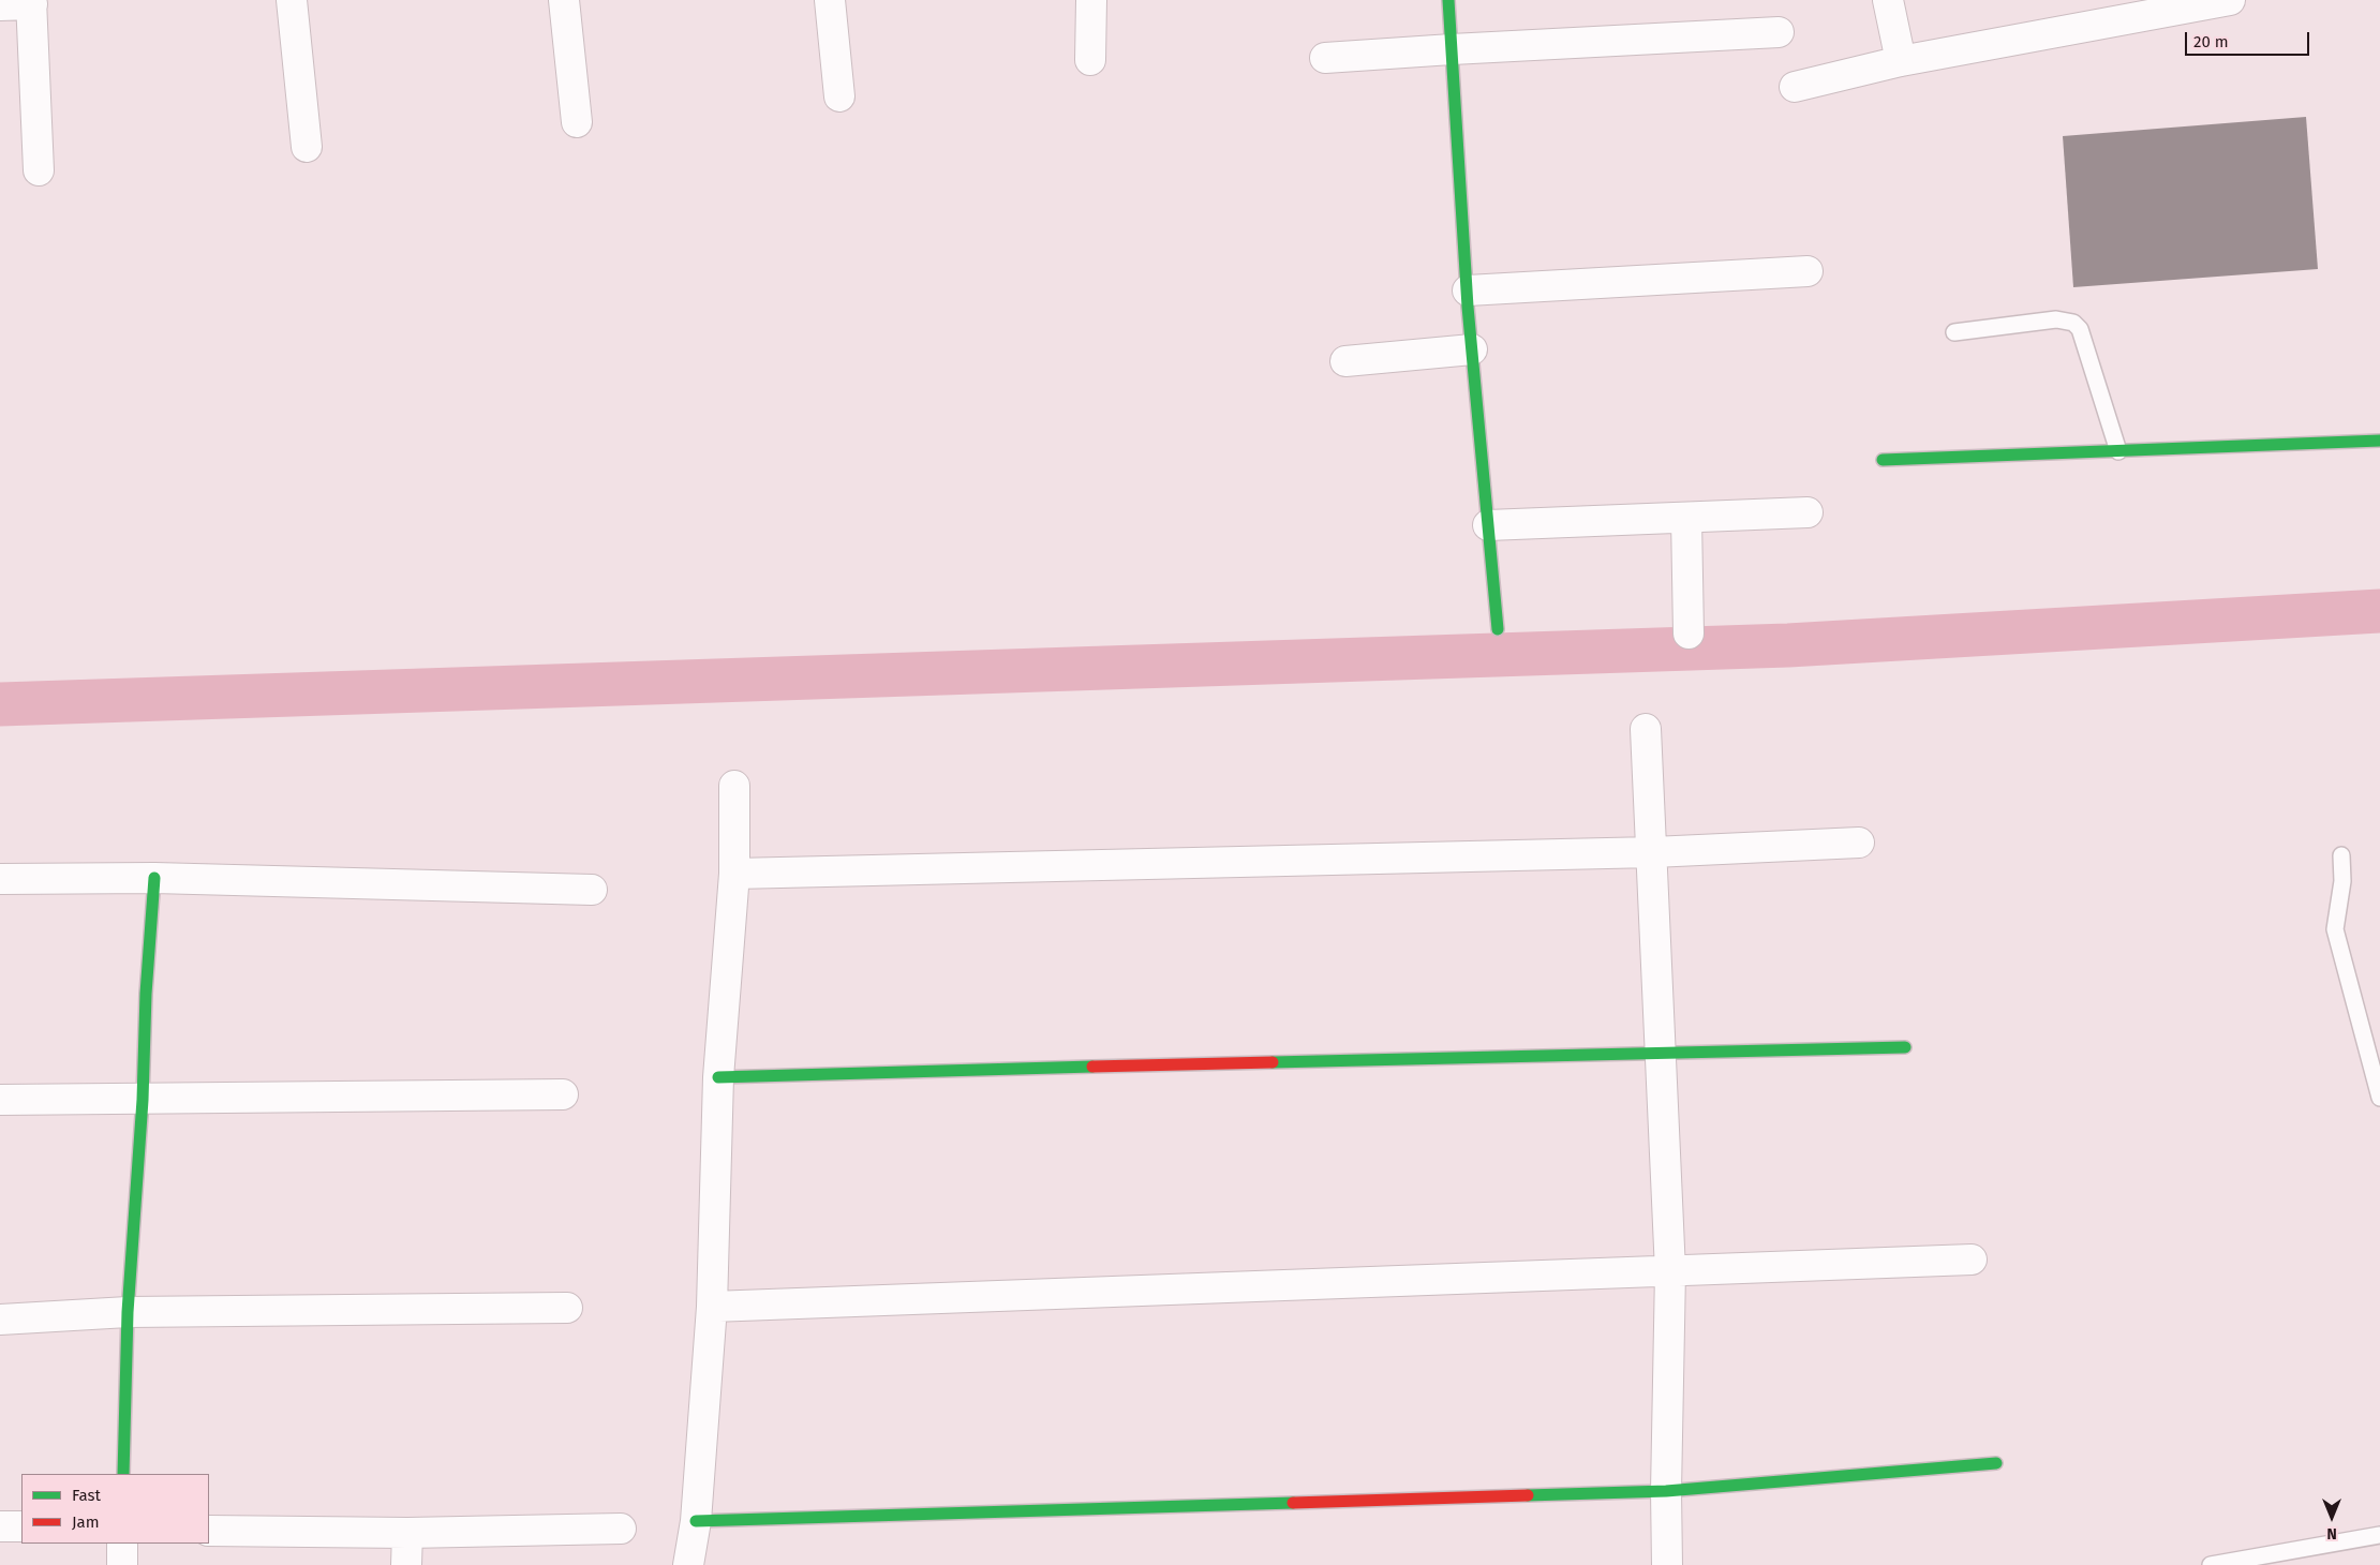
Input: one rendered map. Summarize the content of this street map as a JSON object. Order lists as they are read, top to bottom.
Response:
{
  "legend": ["Fast", "Jam"],
  "scale_bar": "20 m",
  "north": "bottom"
}
